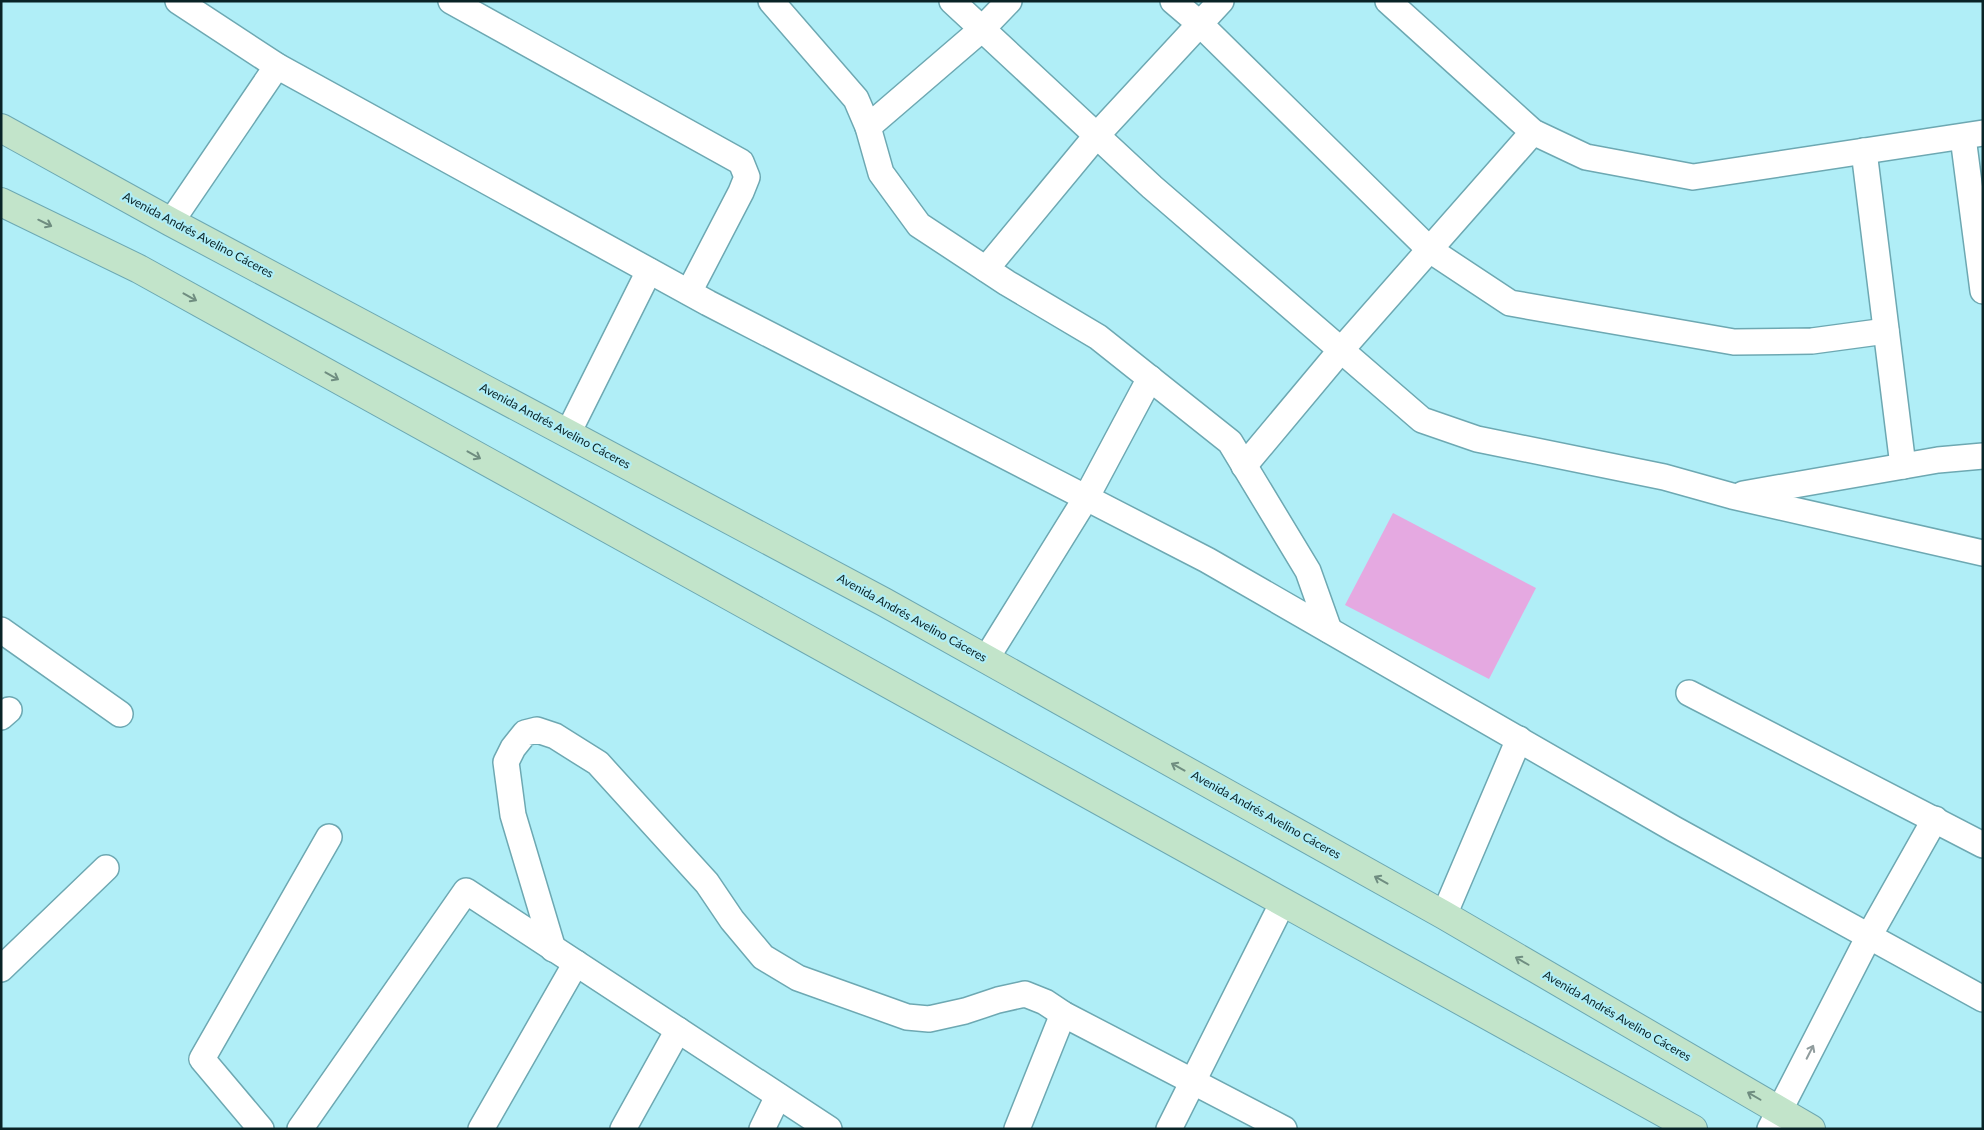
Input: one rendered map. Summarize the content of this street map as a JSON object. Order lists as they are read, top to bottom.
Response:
{
  "streets": {
    "street": ["Avenida Andrés Avelino Cáceres"]
  }
}
